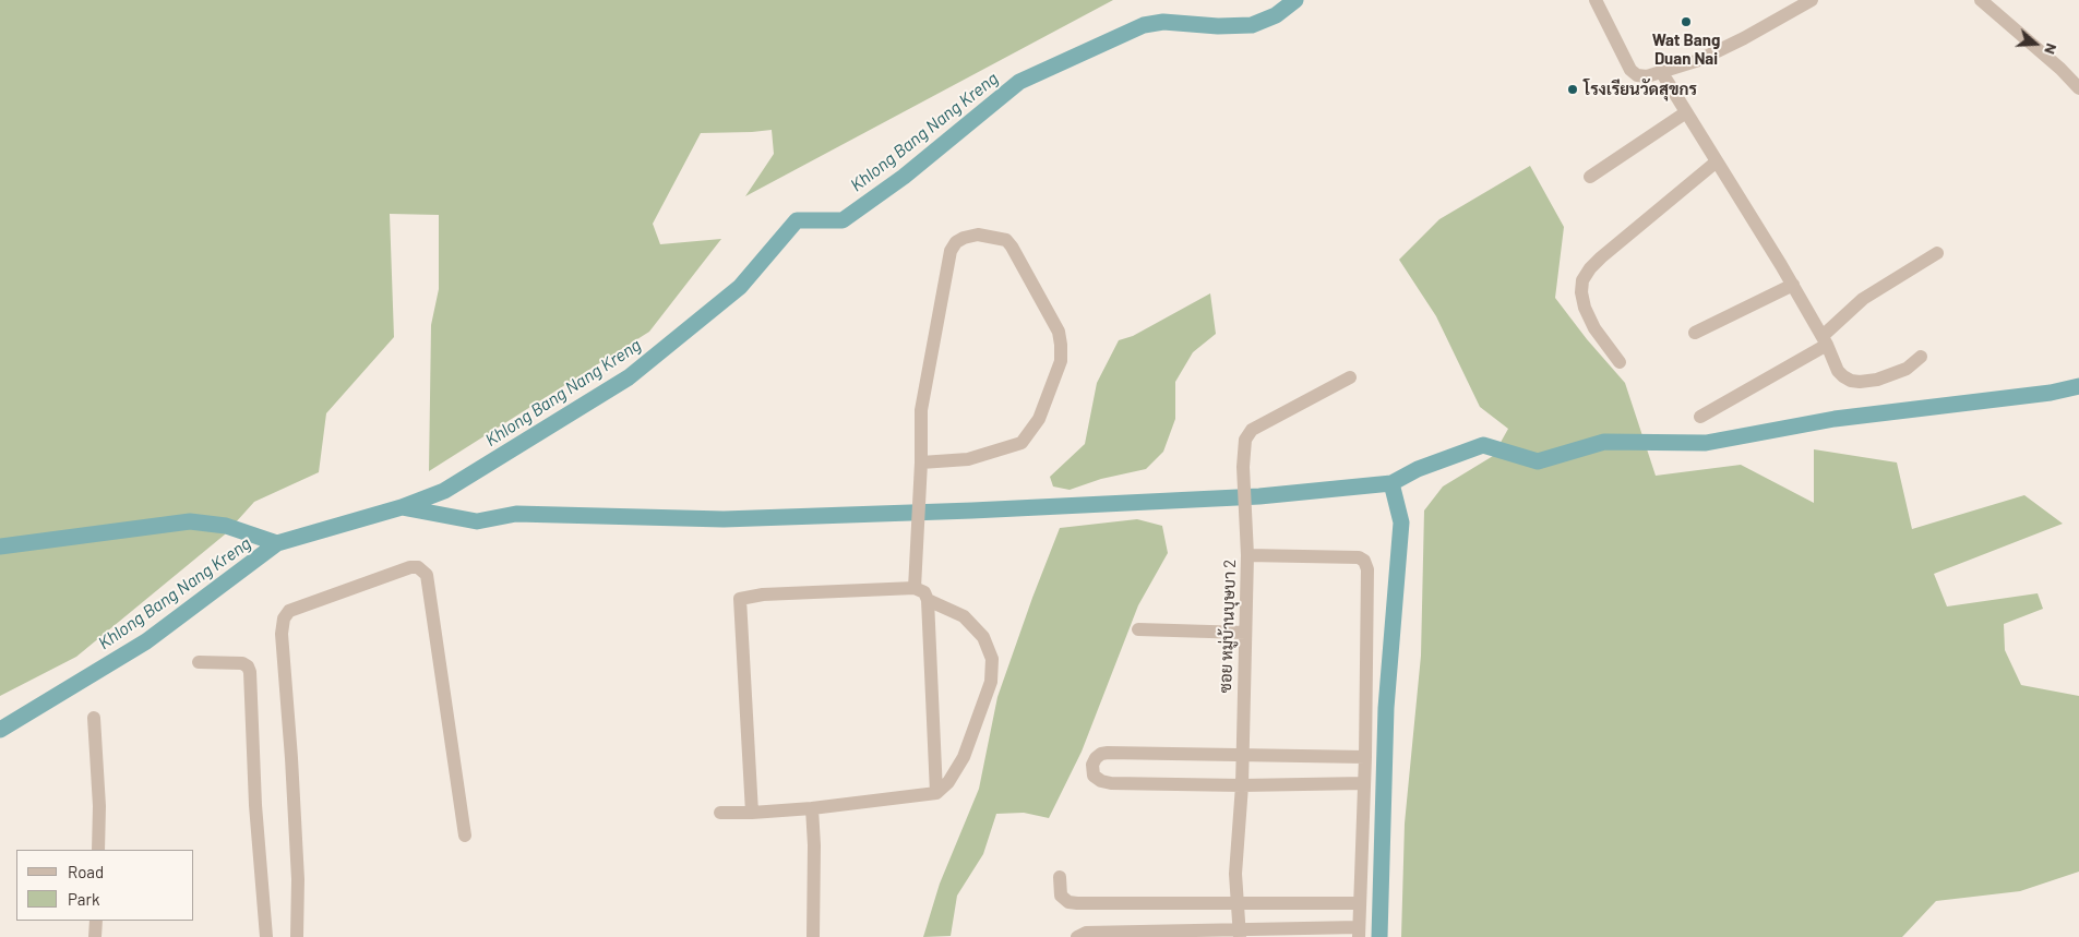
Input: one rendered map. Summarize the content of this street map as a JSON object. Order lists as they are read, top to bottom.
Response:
{
  "streets": {
    "street": ["ซอย หมู่บ้านบุษบา 2"]
  },
  "water": ["Khlong Bang Nang Kreng"],
  "places": ["Wat Bang Duan Nai", "โรงเรียนวัดสุขกร"],
  "legend": ["Road", "Park"],
  "north": "right"
}
